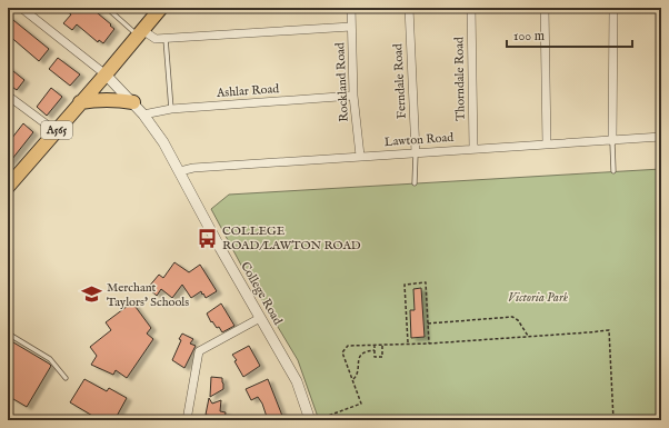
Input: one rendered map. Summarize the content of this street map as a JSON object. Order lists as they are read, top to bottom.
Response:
{
  "streets": {
    "highway": ["A565"],
    "street": [
      "Thorndale Road",
      "Ferndale Road",
      "Rockland Road",
      "Ashlar Road",
      "Lawton Road",
      "College Road"
    ]
  },
  "crossings": [
    ["Thorndale Road", "Lawton Road"],
    ["Ferndale Road", "Lawton Road"],
    ["Rockland Road", "Ashlar Road"],
    ["Rockland Road", "Lawton Road"],
    ["Ashlar Road", "College Road"],
    ["A565", "College Road"],
    ["Lawton Road", "College Road"]
  ],
  "parks": ["Victoria Park"],
  "places": {
    "bus stop": ["COLLEGE ROAD/LAWTON ROAD"],
    "school or university": ["Merchant Taylors' Schools"]
  },
  "scale_bar": "100 m"
}
